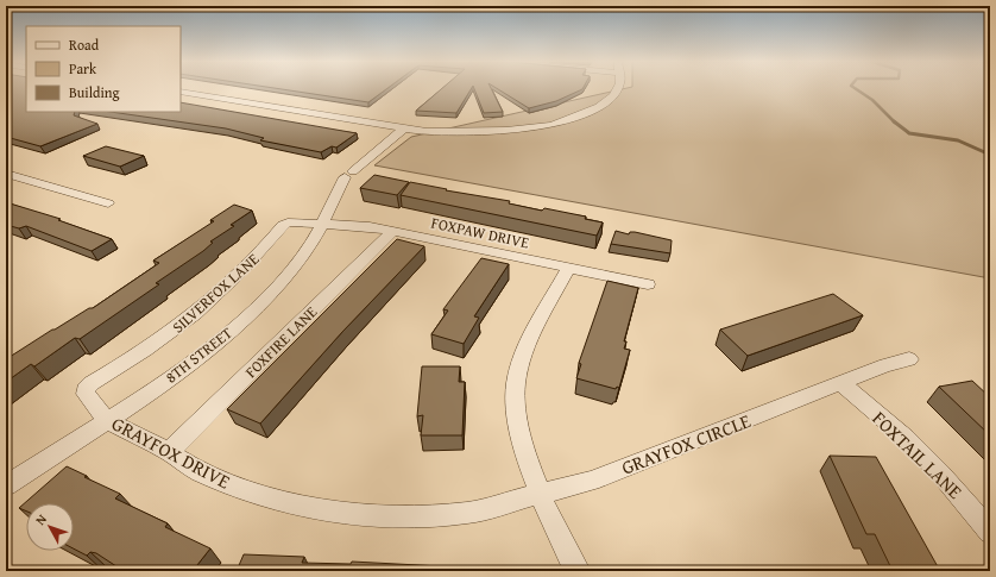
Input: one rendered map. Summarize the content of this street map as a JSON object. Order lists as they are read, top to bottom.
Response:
{
  "streets": {
    "street": [
      "FOXPAW DRIVE",
      "SILVERFOX LANE",
      "FOXFIRE LANE",
      "8TH STREET",
      "GRAYFOX CIRCLE",
      "GRAYFOX DRIVE",
      "FOXTAIL LANE"
    ]
  },
  "crossings": [
    ["FOXPAW DRIVE", "SILVERFOX LANE"],
    ["FOXPAW DRIVE", "FOXFIRE LANE"],
    ["FOXPAW DRIVE", "8TH STREET"],
    ["SILVERFOX LANE", "GRAYFOX DRIVE"],
    ["FOXFIRE LANE", "GRAYFOX DRIVE"],
    ["8TH STREET", "GRAYFOX DRIVE"],
    ["GRAYFOX CIRCLE", "GRAYFOX DRIVE"],
    ["GRAYFOX CIRCLE", "FOXTAIL LANE"]
  ],
  "legend": ["Road", "Park", "Building"],
  "north": "top left"
}
